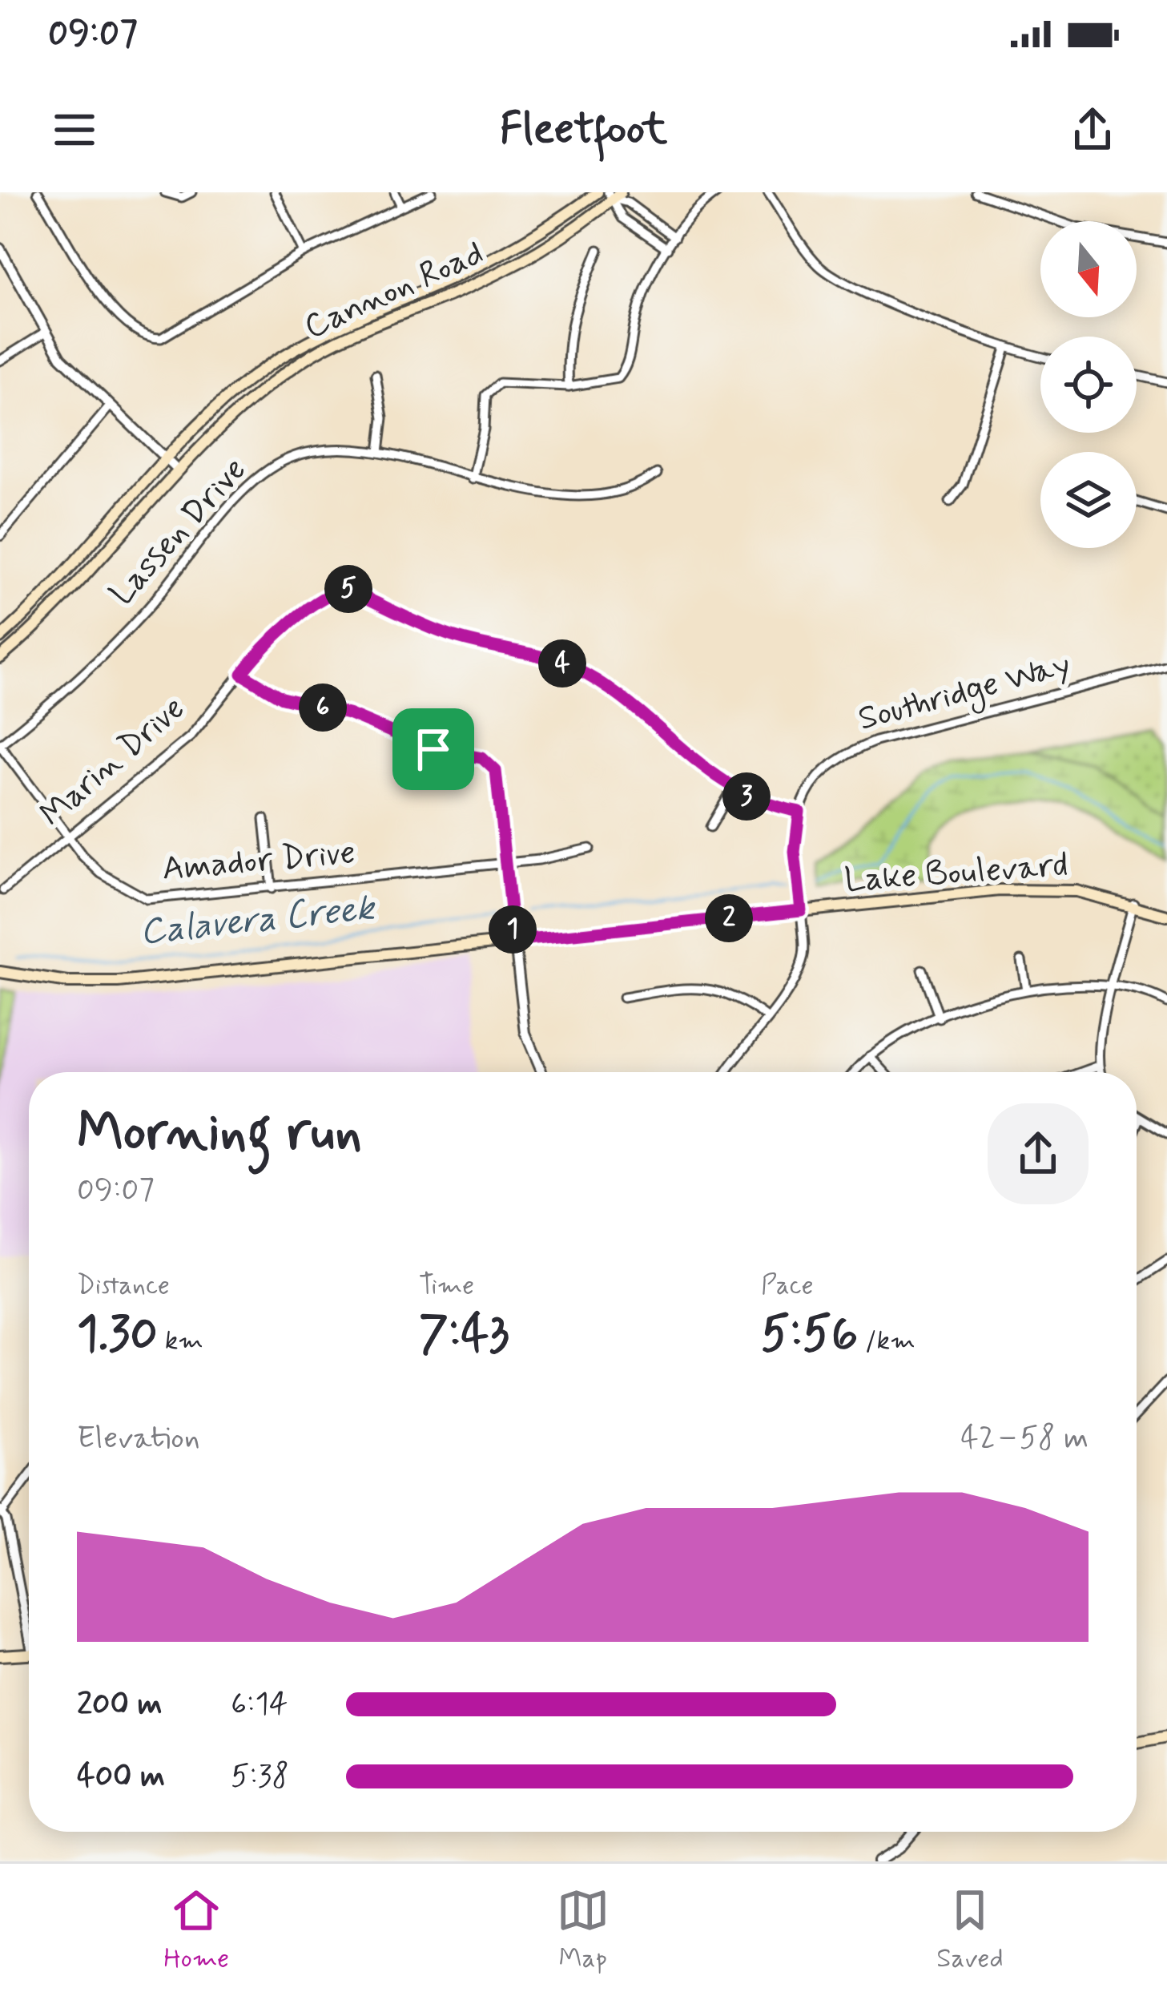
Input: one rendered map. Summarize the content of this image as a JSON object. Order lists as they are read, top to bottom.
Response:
{
  "streets": {
    "main road": ["Cannon Road", "Lake Boulevard"],
    "street": [
      "Lassen Drive",
      "Southridge Way",
      "Marin Drive",
      "Amador Drive"
    ]
  },
  "crossings": [
    ["Lassen Drive", "Amador Drive"],
    ["Southridge Way", "Lake Boulevard"],
    ["Marin Drive", "Amador Drive"]
  ],
  "water": ["Calavera Creek"],
  "north": "bottom",
  "page": {
    "status": "09:07",
    "header": "Fleetfoot",
    "pins": [
      "5",
      "4",
      "6",
      "3",
      "2",
      "1"
    ],
    "heading": ["Morning run", "09:07"],
    "stats": [
      ["Distance", "1.30 km"],
      ["Time", "7:43"],
      ["Pace", "5:56 /km"]
    ],
    "chart": ["Elevation", "42–58 m"],
    "list": [
      {
        "name": "200 m",
        "note": "6:14"
      },
      {
        "name": "400 m",
        "note": "5:38"
      }
    ],
    "tabs": ["Home", "Map", "Saved"]
  }
}
